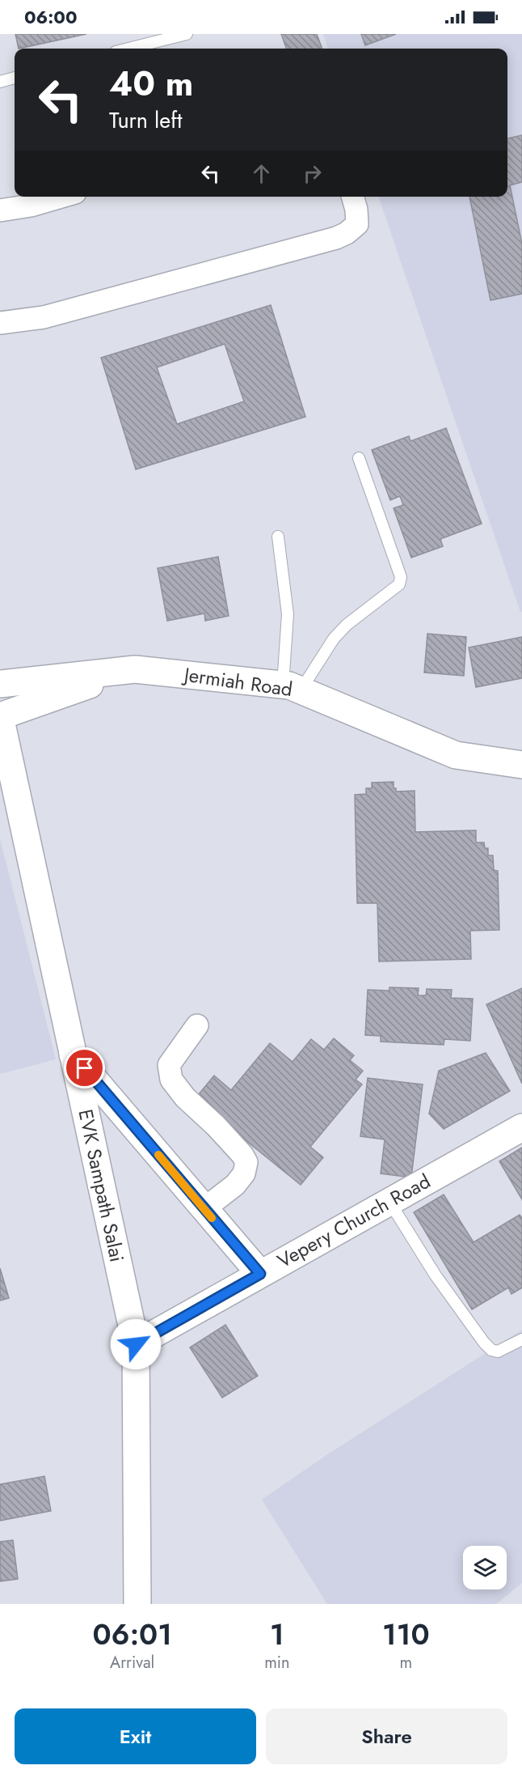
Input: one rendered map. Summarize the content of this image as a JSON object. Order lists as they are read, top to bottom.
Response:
{
  "streets": {
    "main road": ["Jermiah Road", "EVK Sampath Salai", "Vepery Church Road"]
  },
  "crossings": [
    ["EVK Sampath Salai", "Vepery Church Road"]
  ],
  "page": {
    "status": "06:00",
    "turn": ["40 m", "Turn left"],
    "eta": [
      "06:01",
      "Arrival",
      "1",
      "min",
      "110",
      "m"
    ],
    "buttons": ["Exit", "Share"]
  }
}
